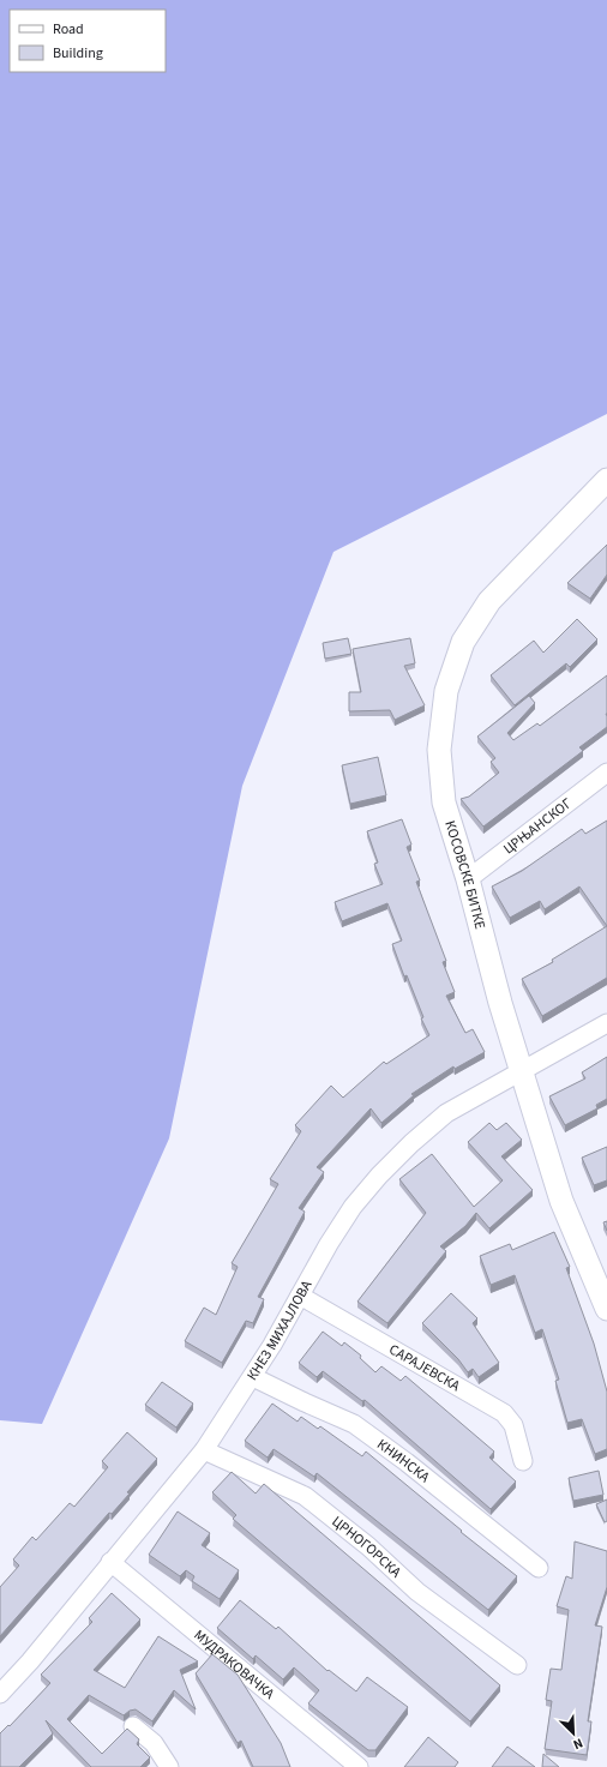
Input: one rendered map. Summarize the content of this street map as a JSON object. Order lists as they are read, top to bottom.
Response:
{
  "streets": {
    "street": [
      "ЦРЊАНСКОГ",
      "КОСОВСКЕ БИТКЕ",
      "КНЕЗ МИХАЈЛОВА",
      "САРАЈЕВСКА",
      "КНИНСКА",
      "ЦРНОГОРСКА",
      "МУДРАКОВАЧКА"
    ]
  },
  "crossings": [
    ["ЦРЊАНСКОГ", "КОСОВСКЕ БИТКЕ"],
    ["КОСОВСКЕ БИТКЕ", "КНЕЗ МИХАЈЛОВА"],
    ["КНЕЗ МИХАЈЛОВА", "САРАЈЕВСКА"],
    ["КНЕЗ МИХАЈЛОВА", "КНИНСКА"],
    ["КНЕЗ МИХАЈЛОВА", "ЦРНОГОРСКА"],
    ["КНЕЗ МИХАЈЛОВА", "МУДРАКОВАЧКА"]
  ],
  "legend": ["Road", "Building"],
  "north": "bottom right"
}
